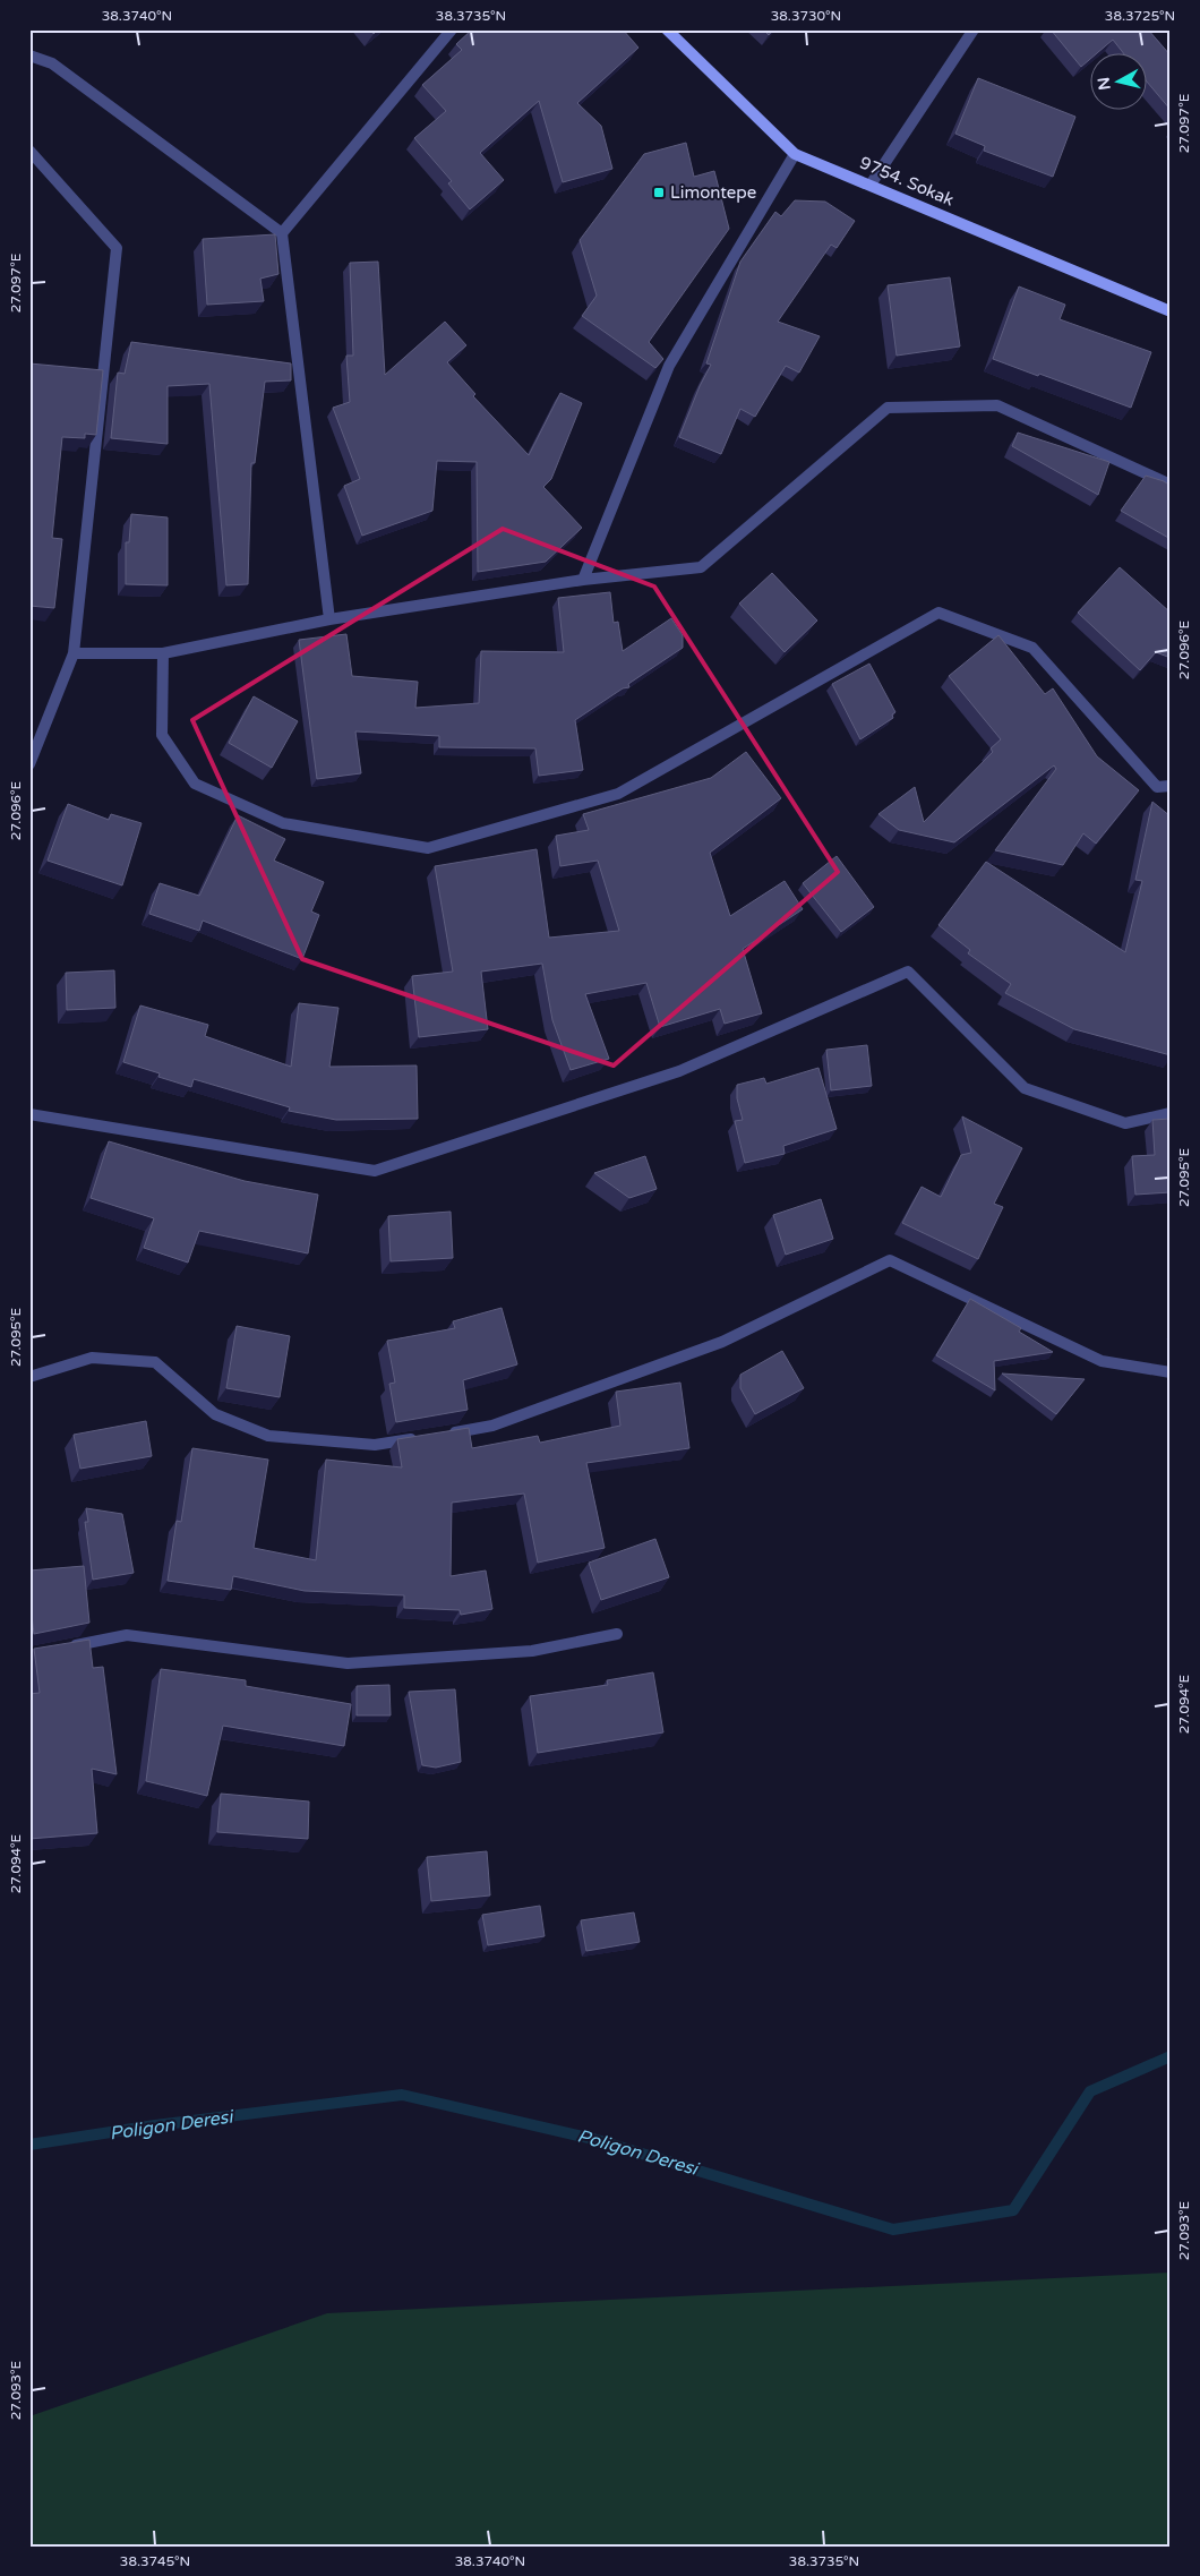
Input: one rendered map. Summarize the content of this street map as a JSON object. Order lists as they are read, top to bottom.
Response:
{
  "streets": {
    "street": ["9754. Sokak"]
  },
  "water": ["Poligon Deresi"],
  "places": {
    "transit": ["Limontepe"]
  },
  "north": "left",
  "coordinates": [
    "38.3740°N",
    "38.3735°N",
    "38.3730°N",
    "38.3725°N",
    "27.097°E",
    "27.096°E",
    "27.095°E",
    "27.094°E",
    "27.093°E",
    "38.3745°N"
  ]
}
